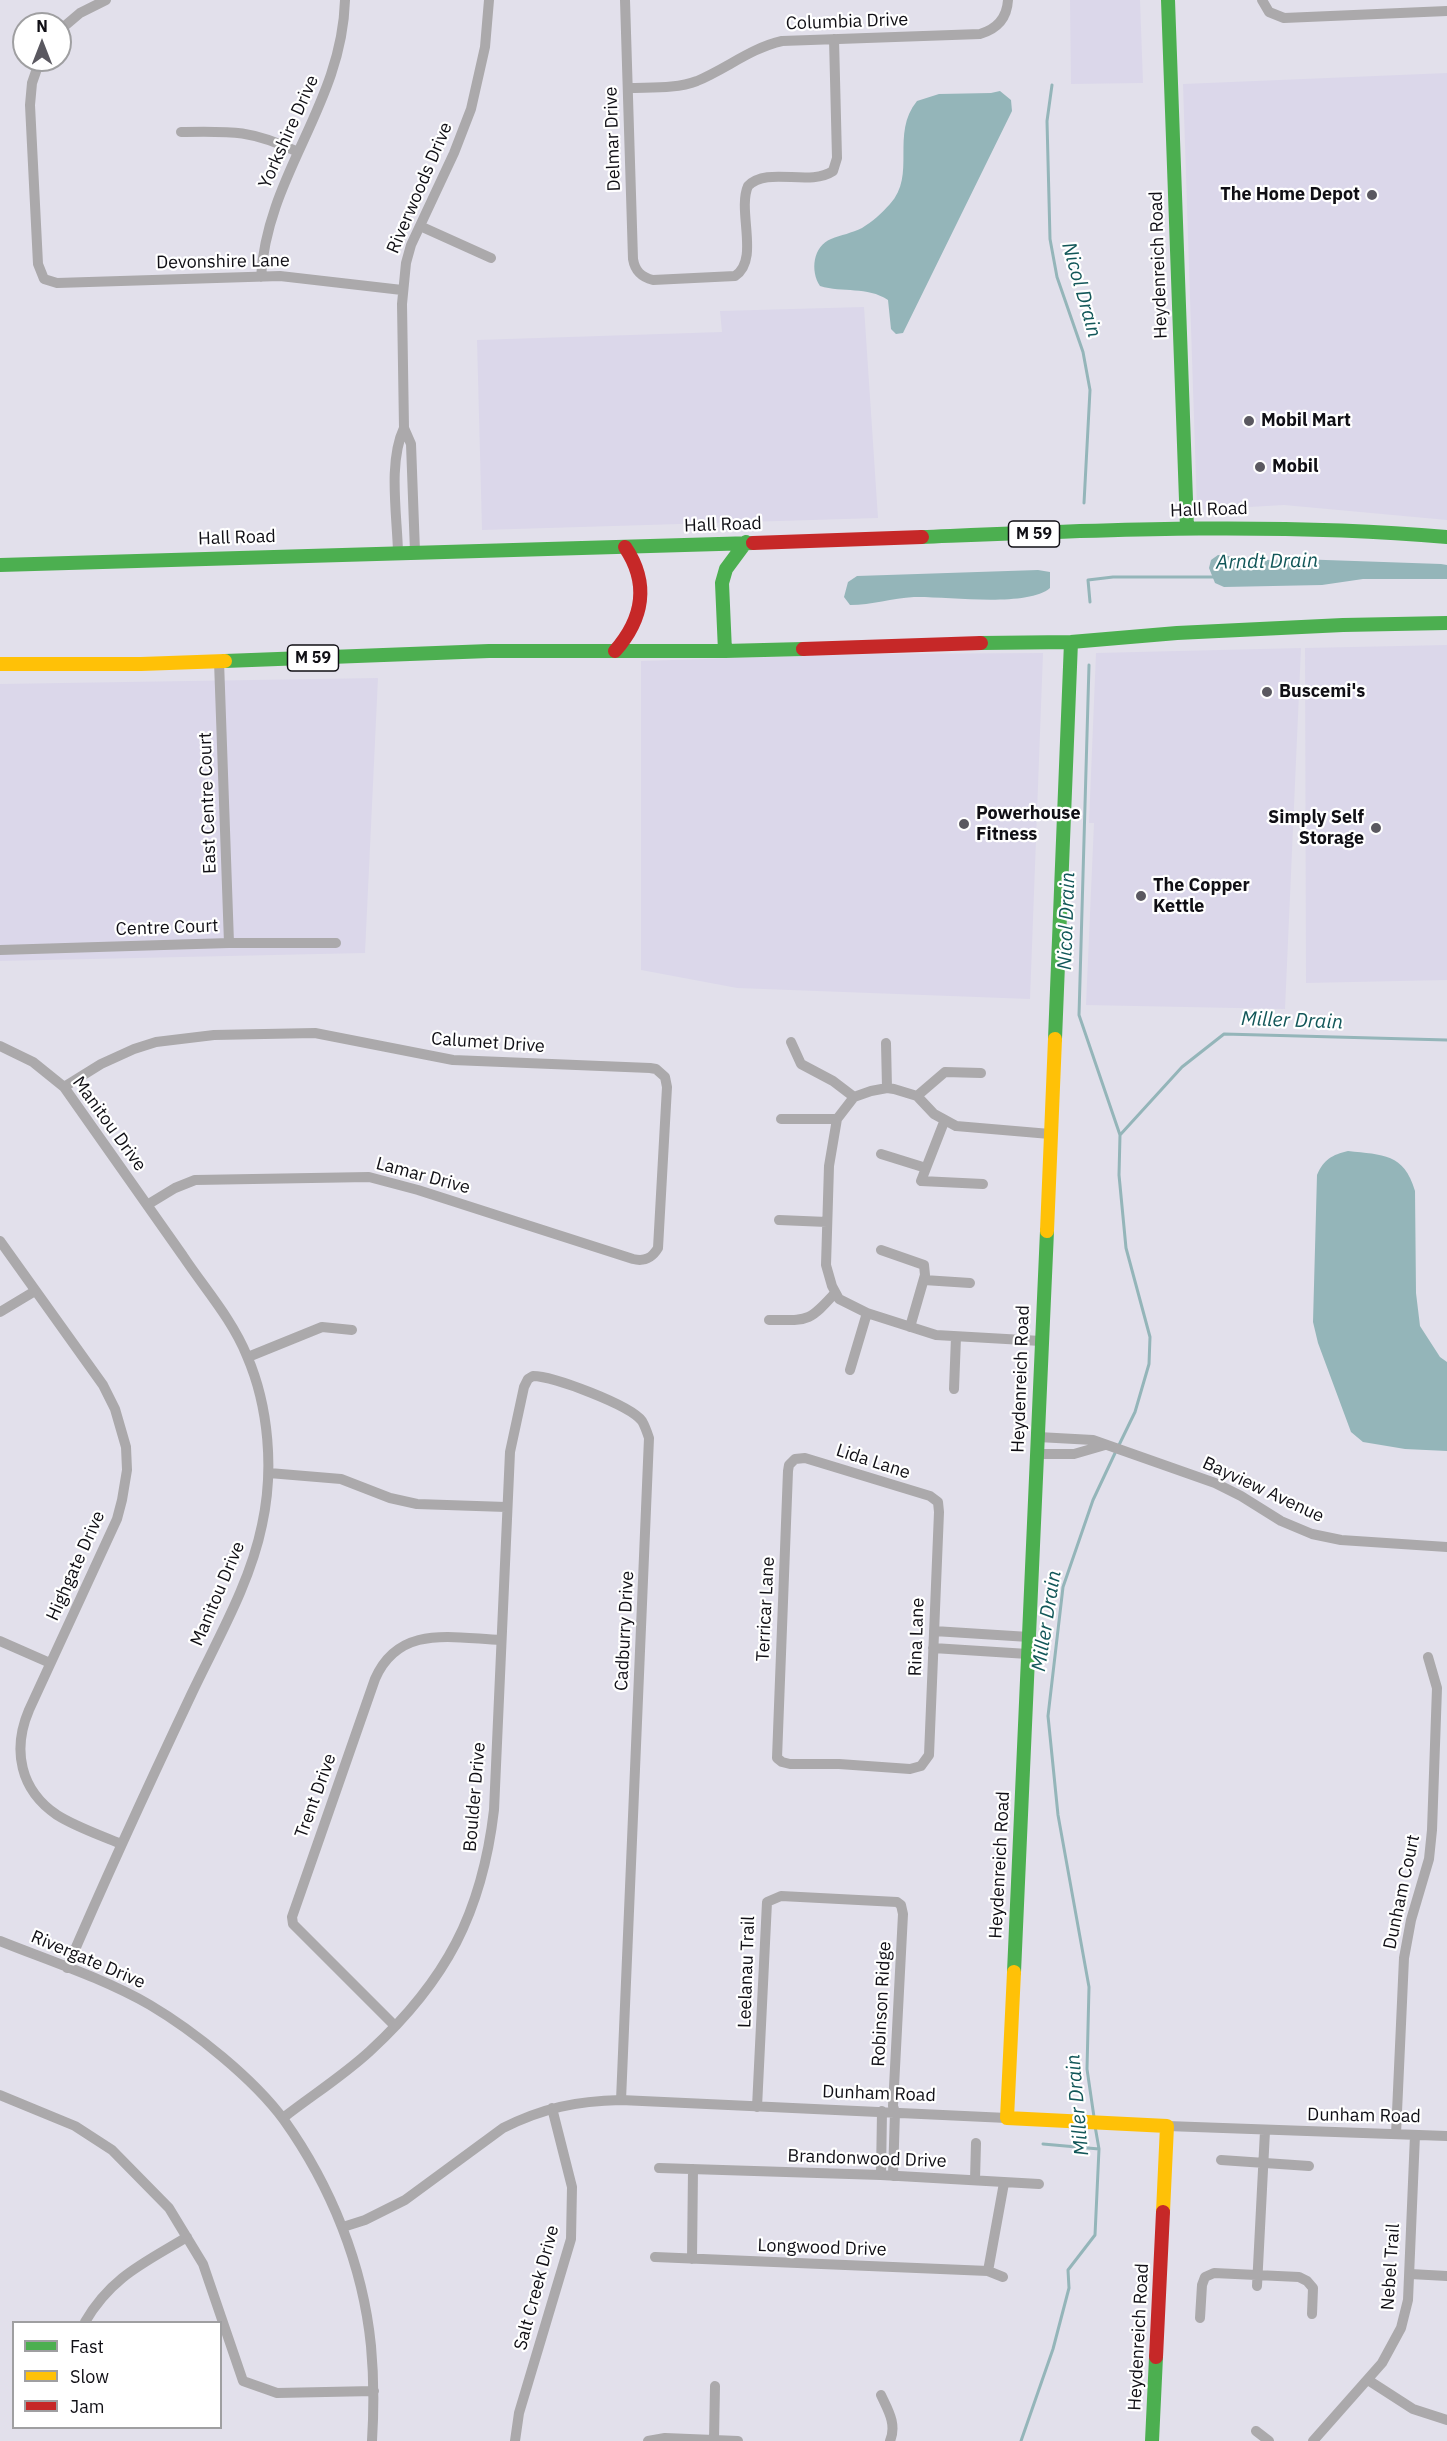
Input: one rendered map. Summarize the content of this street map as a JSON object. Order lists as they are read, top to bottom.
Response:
{
  "streets": {
    "main road": [
      "Heydenreich Road",
      "Hall Road",
      "M 59",
      "Dunham Road"
    ],
    "street": [
      "Columbia Drive",
      "Yorkshire Drive",
      "Delmar Drive",
      "Riverwoods Drive",
      "Devonshire Lane",
      "East Centre Court",
      "Centre Court",
      "Calumet Drive",
      "Manitou Drive",
      "Lamar Drive",
      "Lida Lane",
      "Bayview Avenue",
      "Highgate Drive",
      "Terricar Lane",
      "Cadburry Drive",
      "Rina Lane",
      "Trent Drive",
      "Boulder Drive",
      "Dunham Court",
      "Rivergate Drive",
      "Leelanau Trail",
      "Robinson Ridge",
      "Brandonwood Drive",
      "Longwood Drive",
      "Nebel Trail",
      "Salt Creek Drive"
    ]
  },
  "crossings": [
    ["Columbia Drive", "Delmar Drive"],
    ["Yorkshire Drive", "Devonshire Lane"],
    ["Riverwoods Drive", "Devonshire Lane"],
    ["Riverwoods Drive", "Hall Road"],
    ["Heydenreich Road", "Hall Road"],
    ["Heydenreich Road", "M 59"],
    ["Heydenreich Road", "Bayview Avenue"],
    ["Heydenreich Road", "Dunham Road"],
    ["M 59", "East Centre Court"],
    ["East Centre Court", "Centre Court"],
    ["Calumet Drive", "Manitou Drive"],
    ["Calumet Drive", "Lamar Drive"],
    ["Manitou Drive", "Lamar Drive"],
    ["Manitou Drive", "Highgate Drive"],
    ["Manitou Drive", "Rivergate Drive"],
    ["Lida Lane", "Terricar Lane"],
    ["Lida Lane", "Rina Lane"],
    ["Terricar Lane", "Rina Lane"],
    ["Cadburry Drive", "Boulder Drive"],
    ["Cadburry Drive", "Dunham Road"],
    ["Trent Drive", "Boulder Drive"],
    ["Boulder Drive", "Rivergate Drive"],
    ["Dunham Court", "Dunham Road"],
    ["Rivergate Drive", "Dunham Road"],
    ["Leelanau Trail", "Robinson Ridge"],
    ["Leelanau Trail", "Dunham Road"],
    ["Robinson Ridge", "Dunham Road"],
    ["Robinson Ridge", "Brandonwood Drive"],
    ["Dunham Road", "Nebel Trail"],
    ["Dunham Road", "Salt Creek Drive"]
  ],
  "water": ["Nicol Drain", "Arndt Drain", "Miller Drain"],
  "places": [
    "The Home Depot",
    "Mobil Mart",
    "Mobil",
    "Buscemi's",
    "Powerhouse Fitness",
    "Simply Self Storage",
    "The Copper Kettle"
  ],
  "legend": ["Fast", "Slow", "Jam"],
  "north": "top"
}
